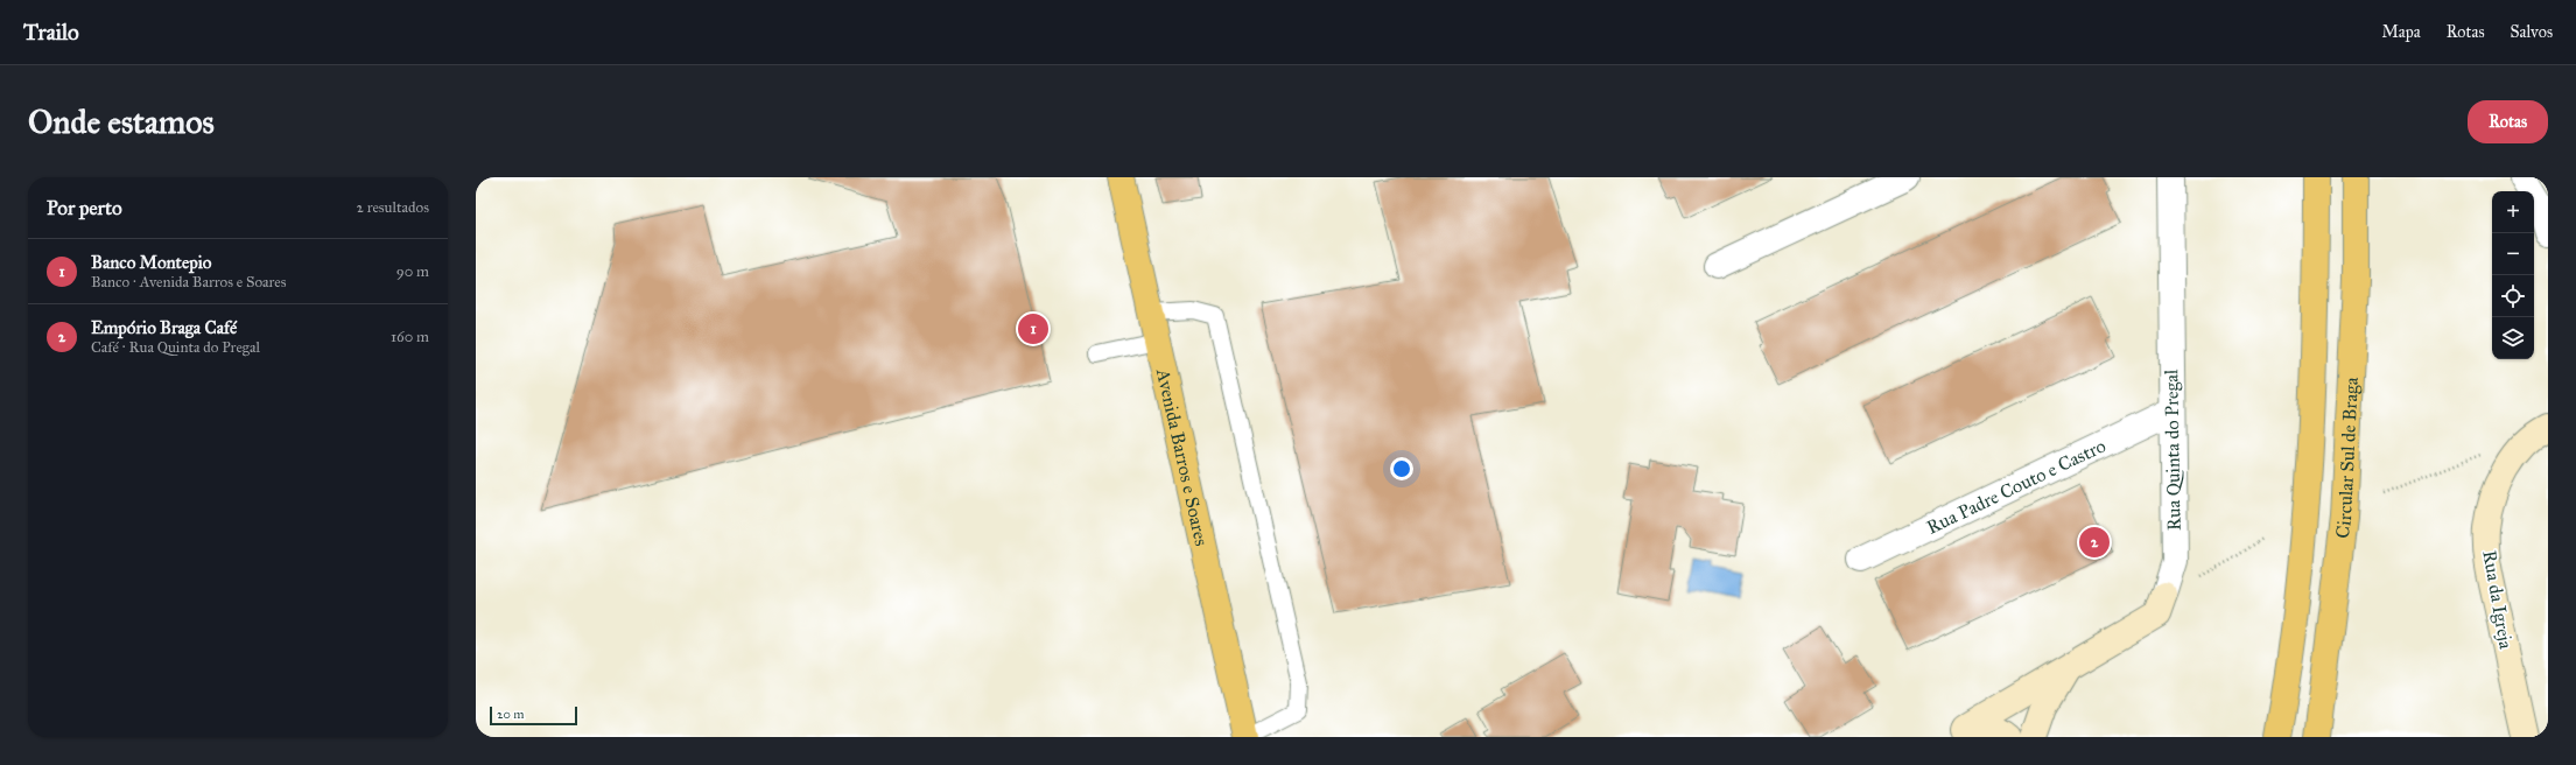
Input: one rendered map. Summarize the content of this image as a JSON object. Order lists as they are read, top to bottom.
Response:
{
  "streets": {
    "main road": ["Avenida Barros e Soares", "Circular Sul de Braga"],
    "street": ["Rua Quinta do Pregal", "Rua Padre Couto e Castro", "Rua da Igreja"]
  },
  "crossings": [
    ["Rua Quinta do Pregal", "Rua Padre Couto e Castro"]
  ],
  "scale_bar": "20 m",
  "page": {
    "header": "Trailo",
    "nav": ["Mapa", "Rotas", "Salvos"],
    "buttons": "Rotas",
    "title": "Onde estamos",
    "heading": ["Por perto", "2 resultados"],
    "map_buttons": ["+", "−"],
    "list": [
      {
        "mark": "1",
        "name": "Banco Montepio",
        "note": "Banco · Avenida Barros e Soares",
        "value": "90 m"
      },
      {
        "mark": "2",
        "name": "Empório Braga Café",
        "note": "Café · Rua Quinta do Pregal",
        "value": "160 m"
      }
    ],
    "pins": ["1", "2"],
    "scale": "20 m"
  }
}
